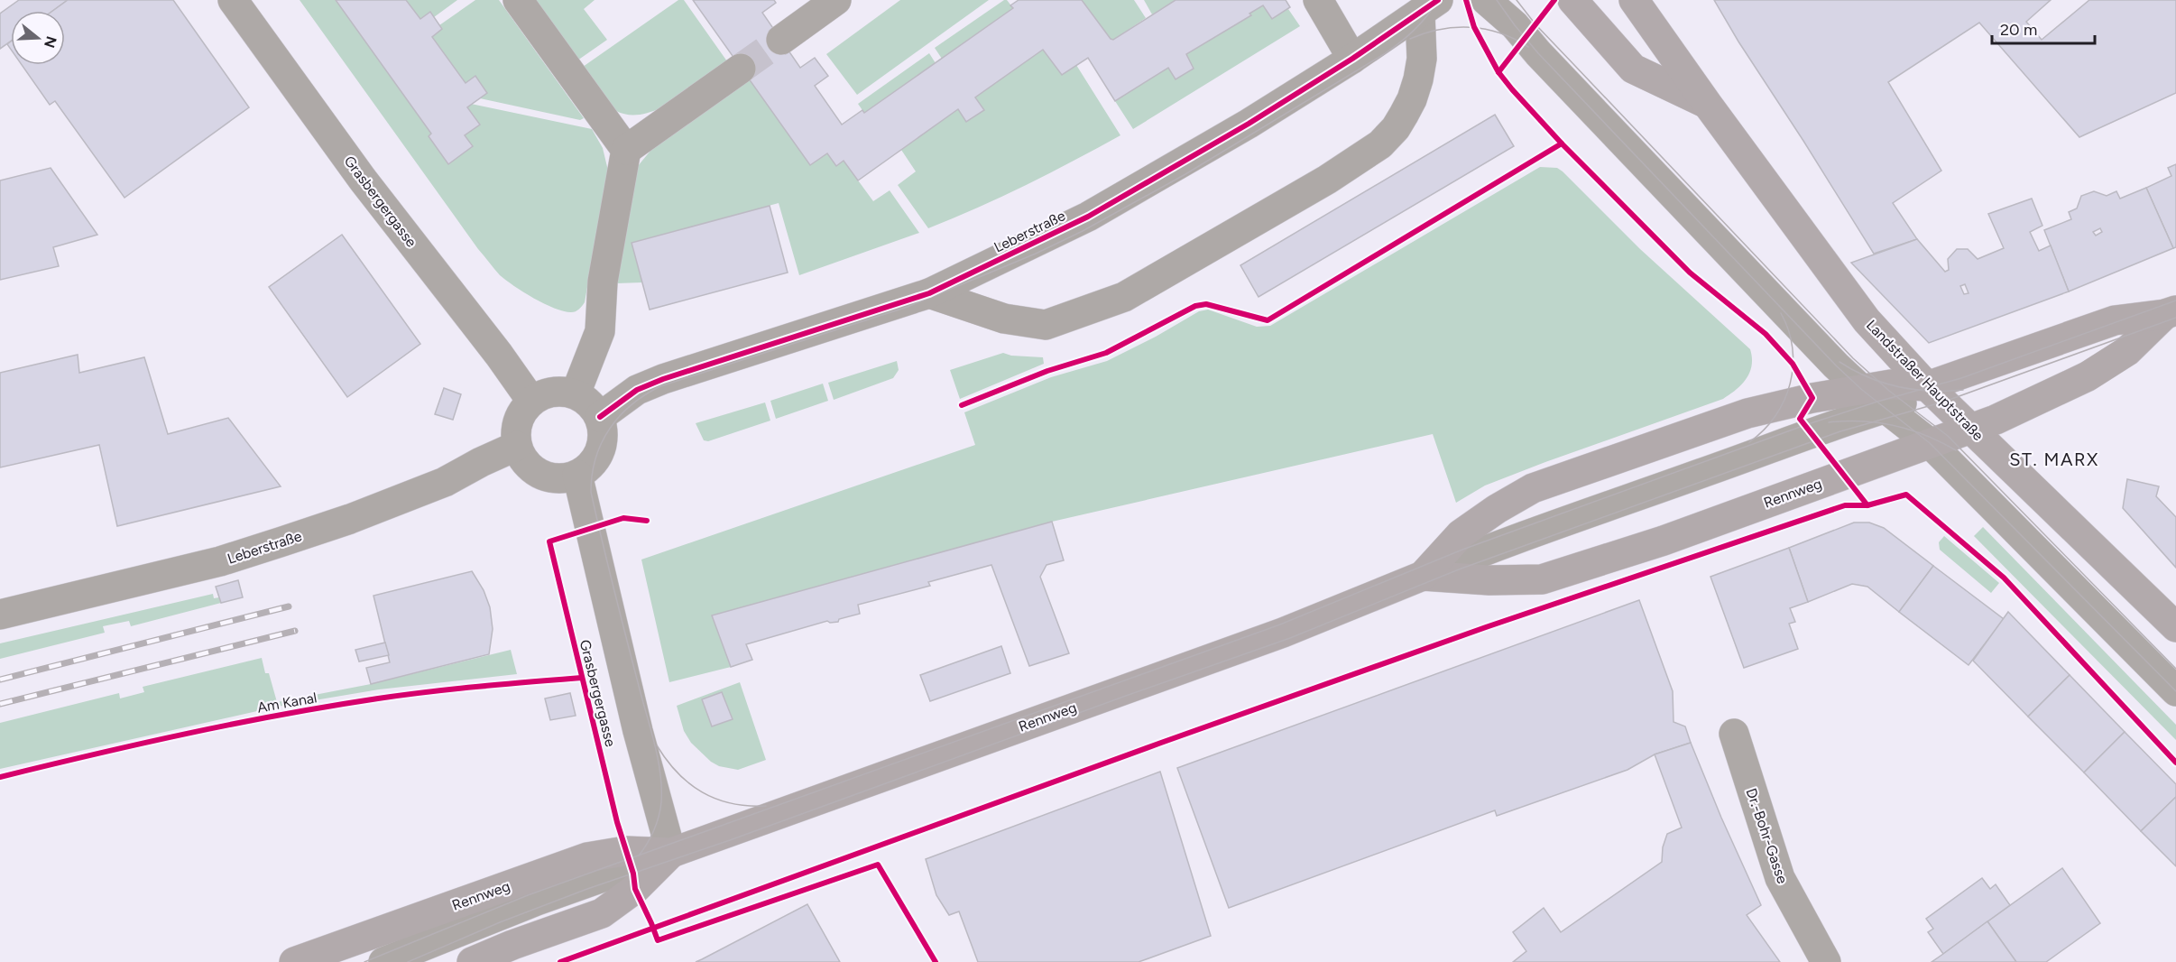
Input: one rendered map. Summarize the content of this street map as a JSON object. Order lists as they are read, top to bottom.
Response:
{
  "streets": {
    "main road": ["Landstraßer Hauptstraße", "Rennweg"],
    "street": ["Grasbergergasse", "Leberstraße", "Dr.-Bohr-Gasse"],
    "cycle path": ["Am Kanal"]
  },
  "crossings": [
    ["Grasbergergasse", "Leberstraße"],
    ["Grasbergergasse", "Rennweg"],
    ["Landstraßer Hauptstraße", "Rennweg"]
  ],
  "districts": ["ST. MARX"],
  "scale_bar": "20 m",
  "north": "right"
}
